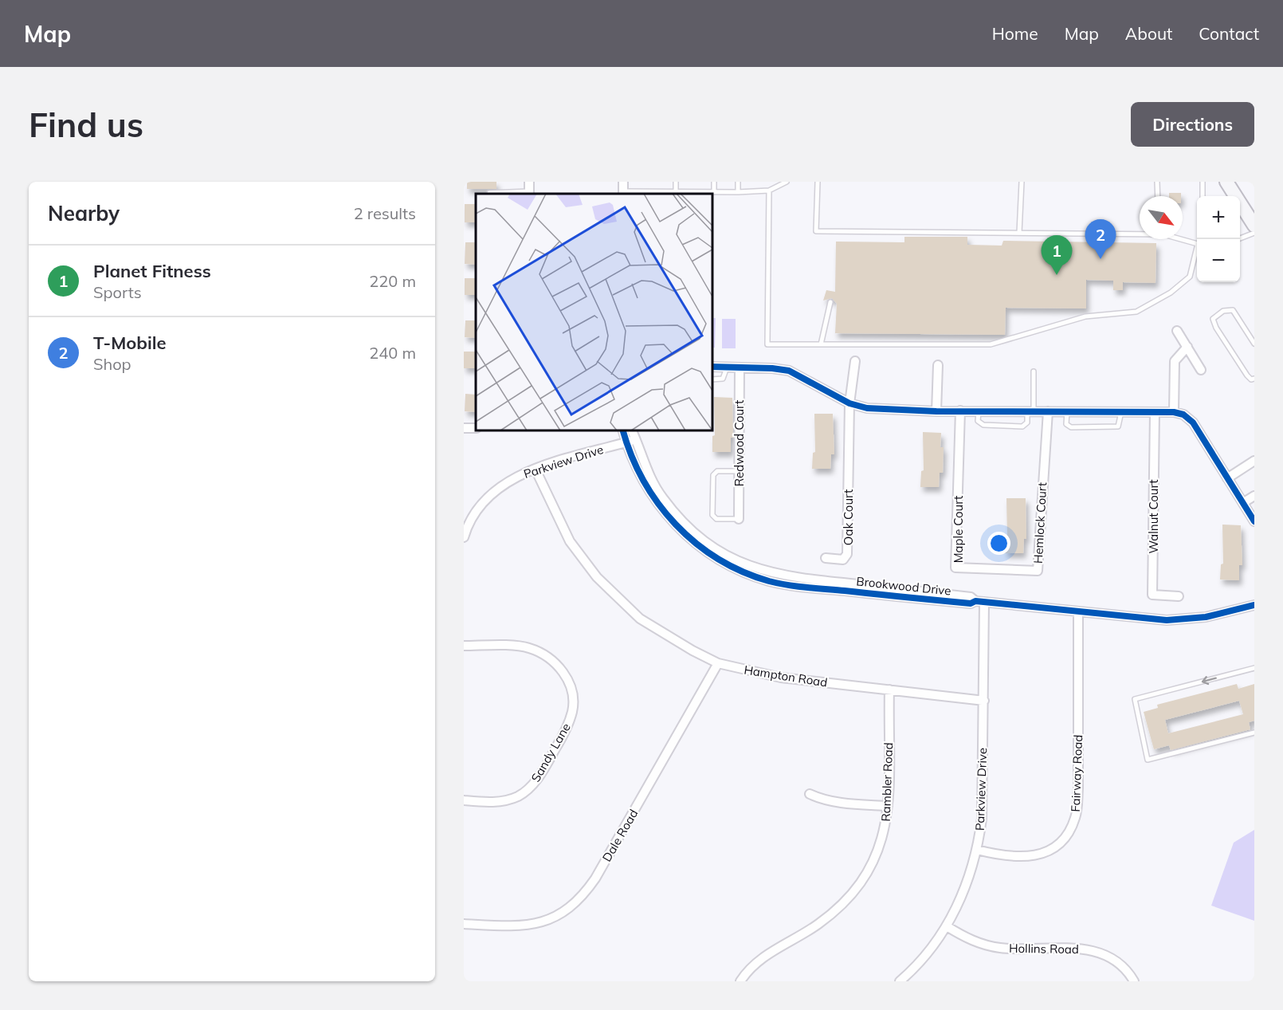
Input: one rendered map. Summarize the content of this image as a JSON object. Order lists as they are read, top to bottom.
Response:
{
  "streets": {
    "street": [
      "Redwood Court",
      "Parkview Drive",
      "Walnut Court",
      "Oak Court",
      "Hemlock Court",
      "Maple Court",
      "Brookwood Drive",
      "Hampton Road",
      "Sandy Lane",
      "Fairway Road",
      "Rambler Road",
      "Dale Road",
      "Hollins Road"
    ]
  },
  "crossings": [
    ["Parkview Drive", "Brookwood Drive"],
    ["Parkview Drive", "Hampton Road"],
    ["Parkview Drive", "Fairway Road"],
    ["Parkview Drive", "Hollins Road"],
    ["Hemlock Court", "Maple Court"],
    ["Brookwood Drive", "Fairway Road"],
    ["Hampton Road", "Rambler Road"],
    ["Hampton Road", "Dale Road"]
  ],
  "north": "bottom right",
  "page": {
    "header": "Map",
    "nav": [
      "Home",
      "Map",
      "About",
      "Contact"
    ],
    "buttons": "Directions",
    "title": "Find us",
    "heading": ["Nearby", "2 results"],
    "map_buttons": ["+", "−"],
    "pins": ["2", "1"],
    "list": [
      {
        "mark": "1",
        "name": "Planet Fitness",
        "note": "Sports",
        "value": "220 m"
      },
      {
        "mark": "2",
        "name": "T-Mobile",
        "note": "Shop",
        "value": "240 m"
      }
    ]
  }
}
